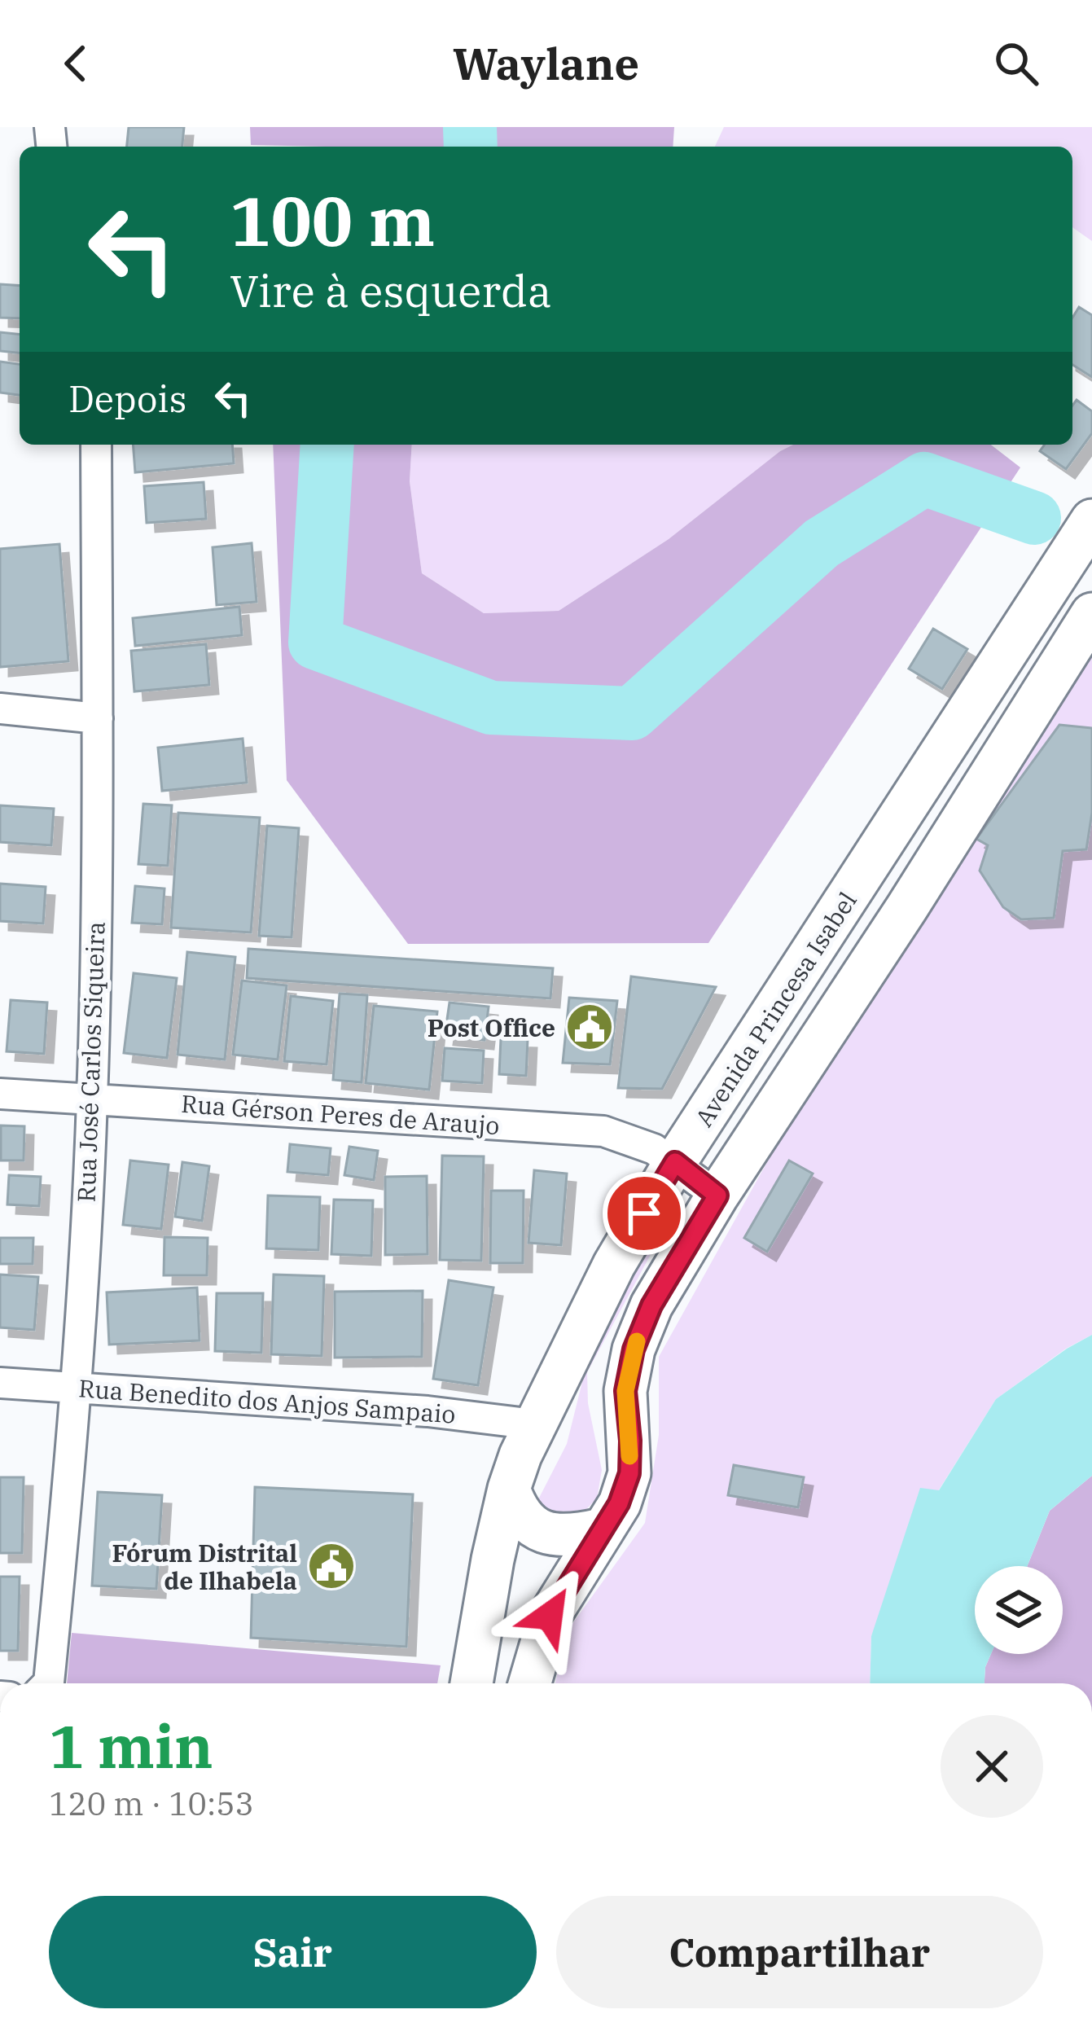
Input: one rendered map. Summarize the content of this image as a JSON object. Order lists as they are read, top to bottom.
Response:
{
  "streets": {
    "main road": ["Avenida Princesa Isabel"],
    "street": ["Rua José Carlos Siqueira", "Rua Gérson Peres de Araujo", "Rua Benedito dos Anjos Sampaio"]
  },
  "crossings": [
    ["Avenida Princesa Isabel", "Rua Gérson Peres de Araujo"],
    ["Avenida Princesa Isabel", "Rua Benedito dos Anjos Sampaio"],
    ["Rua José Carlos Siqueira", "Rua Gérson Peres de Araujo"],
    ["Rua José Carlos Siqueira", "Rua Benedito dos Anjos Sampaio"]
  ],
  "places": {
    "public building": ["Post Office", "Fórum Distrital de Ilhabela"]
  },
  "page": {
    "header": "Waylane",
    "turn": ["100 m", "Vire à esquerda"],
    "then": "Depois",
    "heading": ["1 min", "120 m · 10:53"],
    "buttons": ["Sair", "Compartilhar"]
  }
}
